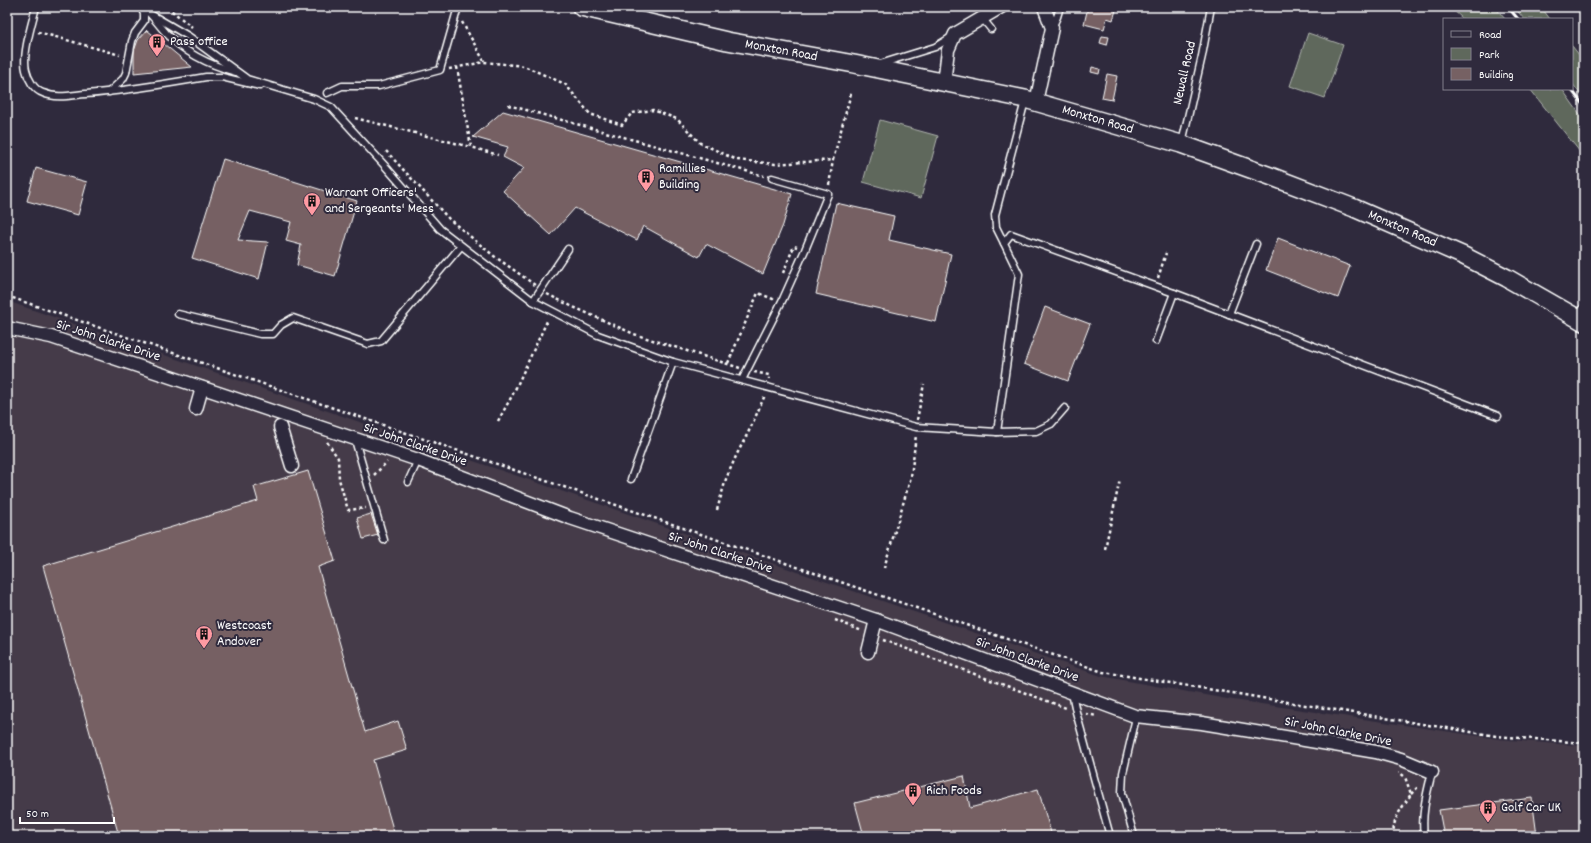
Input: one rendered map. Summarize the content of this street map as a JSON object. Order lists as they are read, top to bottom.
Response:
{
  "streets": {
    "street": ["Monxton Road", "Sir John Clarke Drive"],
    "lane": ["Newall Road"]
  },
  "crossings": [
    ["Monxton Road", "Newall Road"]
  ],
  "places": {
    "building": [
      "Pass office",
      "Ramillies Building",
      "Warrant Officers' and Sergeants' Mess",
      "Westcoast Andover",
      "Rich Foods",
      "Golf Car UK"
    ]
  },
  "legend": ["Road", "Park", "Building"],
  "scale_bar": "50 m"
}
